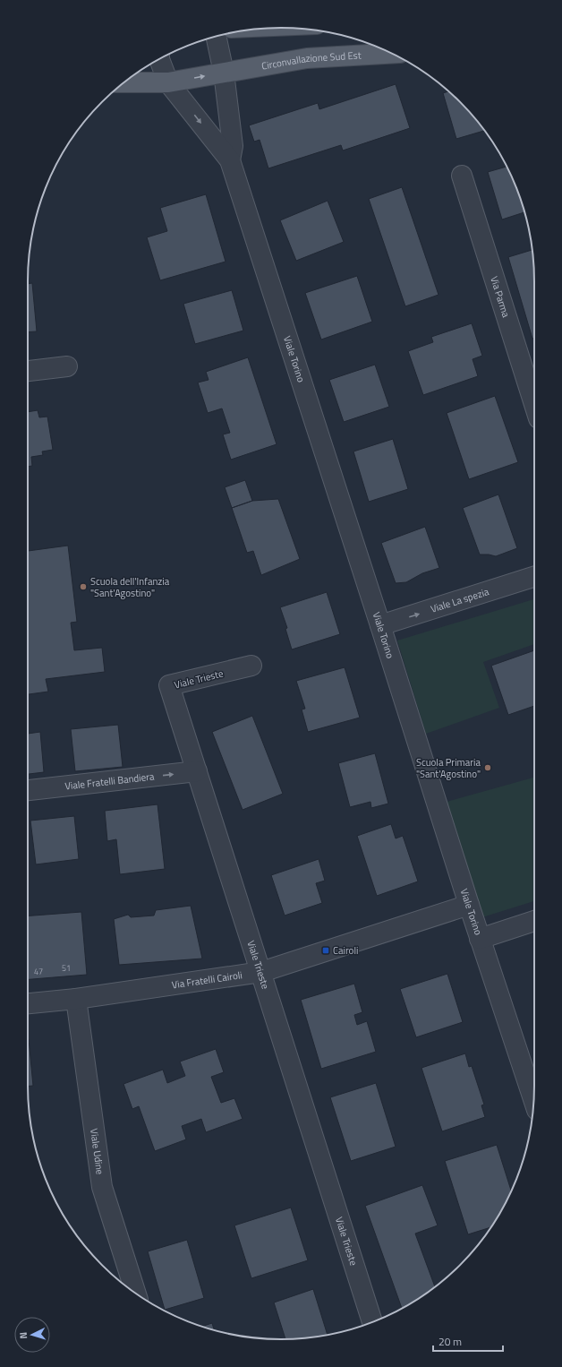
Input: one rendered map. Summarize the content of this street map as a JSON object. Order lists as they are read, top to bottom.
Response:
{
  "streets": {
    "main road": ["Circonvallazione Sud Est"],
    "street": [
      "Via Parma",
      "Viale Torino",
      "Viale La spezia",
      "Viale Trieste",
      "Viale Fratelli Bandiera",
      "Via Fratelli Cairoli",
      "Viale Udine"
    ]
  },
  "crossings": [
    ["Circonvallazione Sud Est", "Viale Torino"],
    ["Viale Torino", "Viale La spezia"],
    ["Viale Torino", "Via Fratelli Cairoli"],
    ["Viale Trieste", "Viale Fratelli Bandiera"],
    ["Viale Trieste", "Via Fratelli Cairoli"],
    ["Via Fratelli Cairoli", "Viale Udine"]
  ],
  "one_way": ["Viale La spezia", "Viale Fratelli Bandiera"],
  "places": {
    "other": ["Scuola dell'Infanzia \"Sant'Agostino\"", "Scuola Primaria \"Sant'Agostino\""],
    "transit": ["Cairoli"]
  },
  "house_numbers": ["51", "47"],
  "scale_bar": "20 m",
  "north": "left"
}
